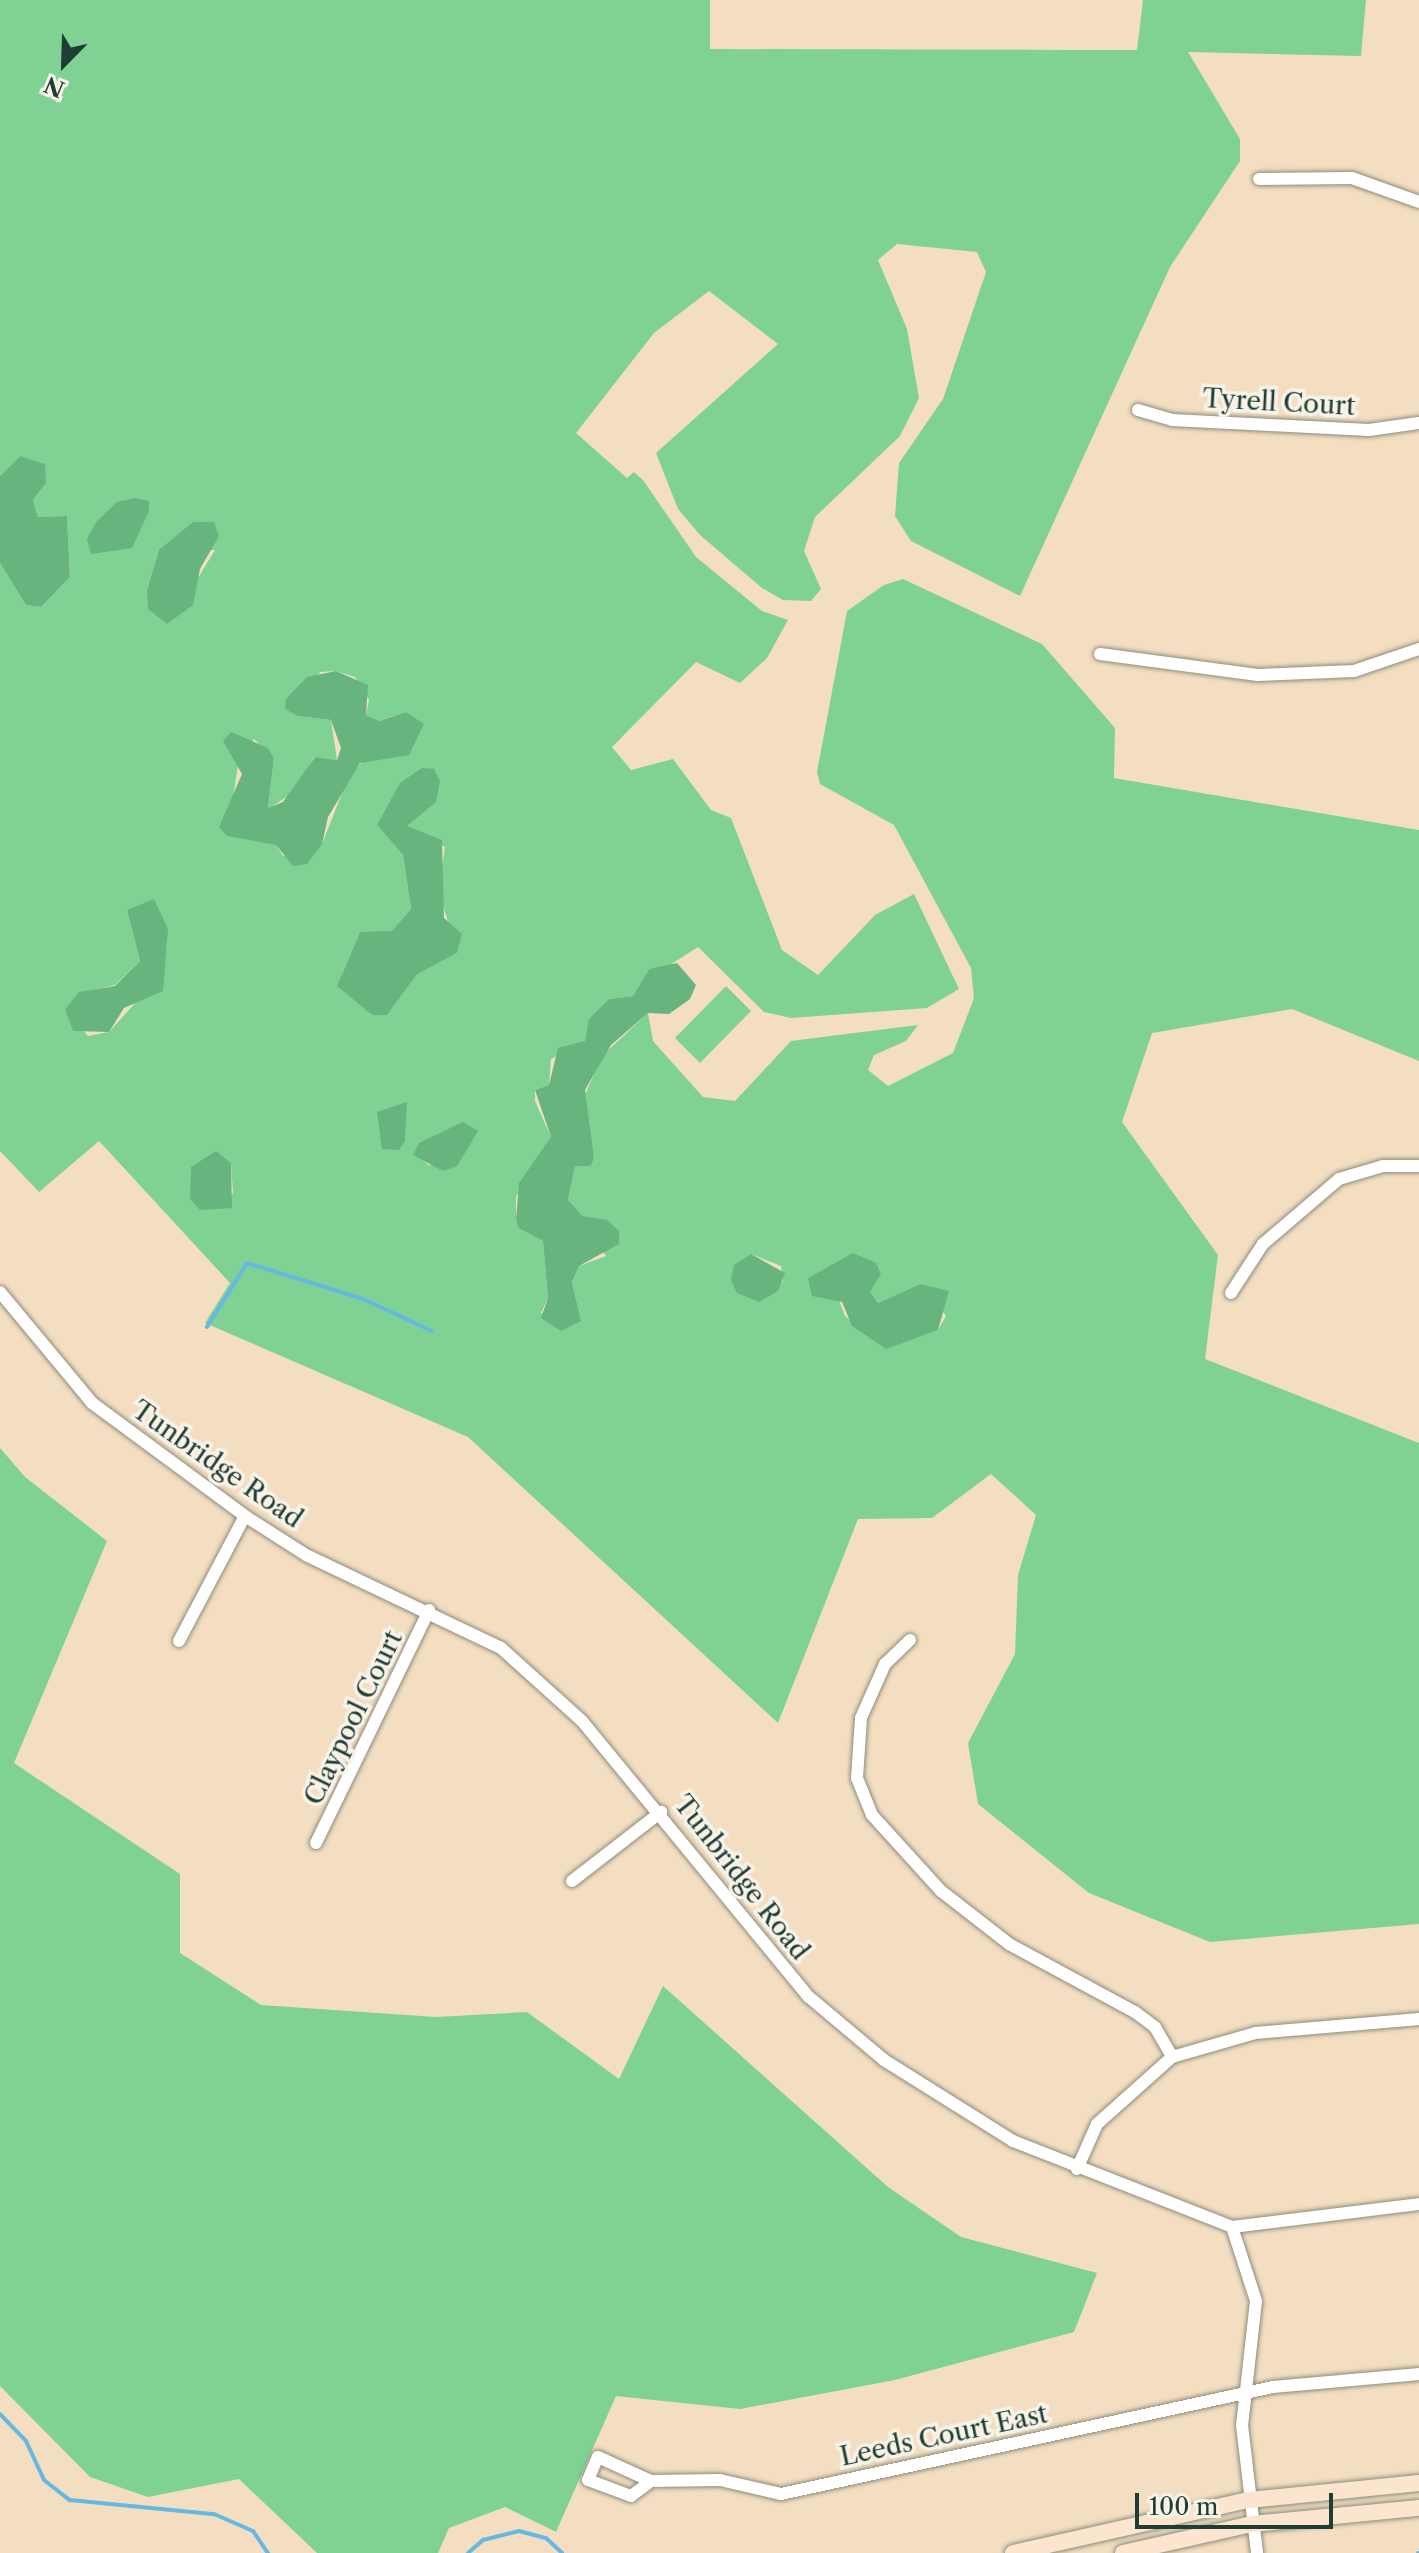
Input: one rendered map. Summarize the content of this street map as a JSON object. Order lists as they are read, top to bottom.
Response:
{
  "streets": {
    "street": [
      "Tyrell Court",
      "Tunbridge Road",
      "Claypool Court",
      "Leeds Court East"
    ]
  },
  "crossings": [
    ["Tunbridge Road", "Claypool Court"]
  ],
  "scale_bar": "100 m",
  "north": "bottom left"
}
